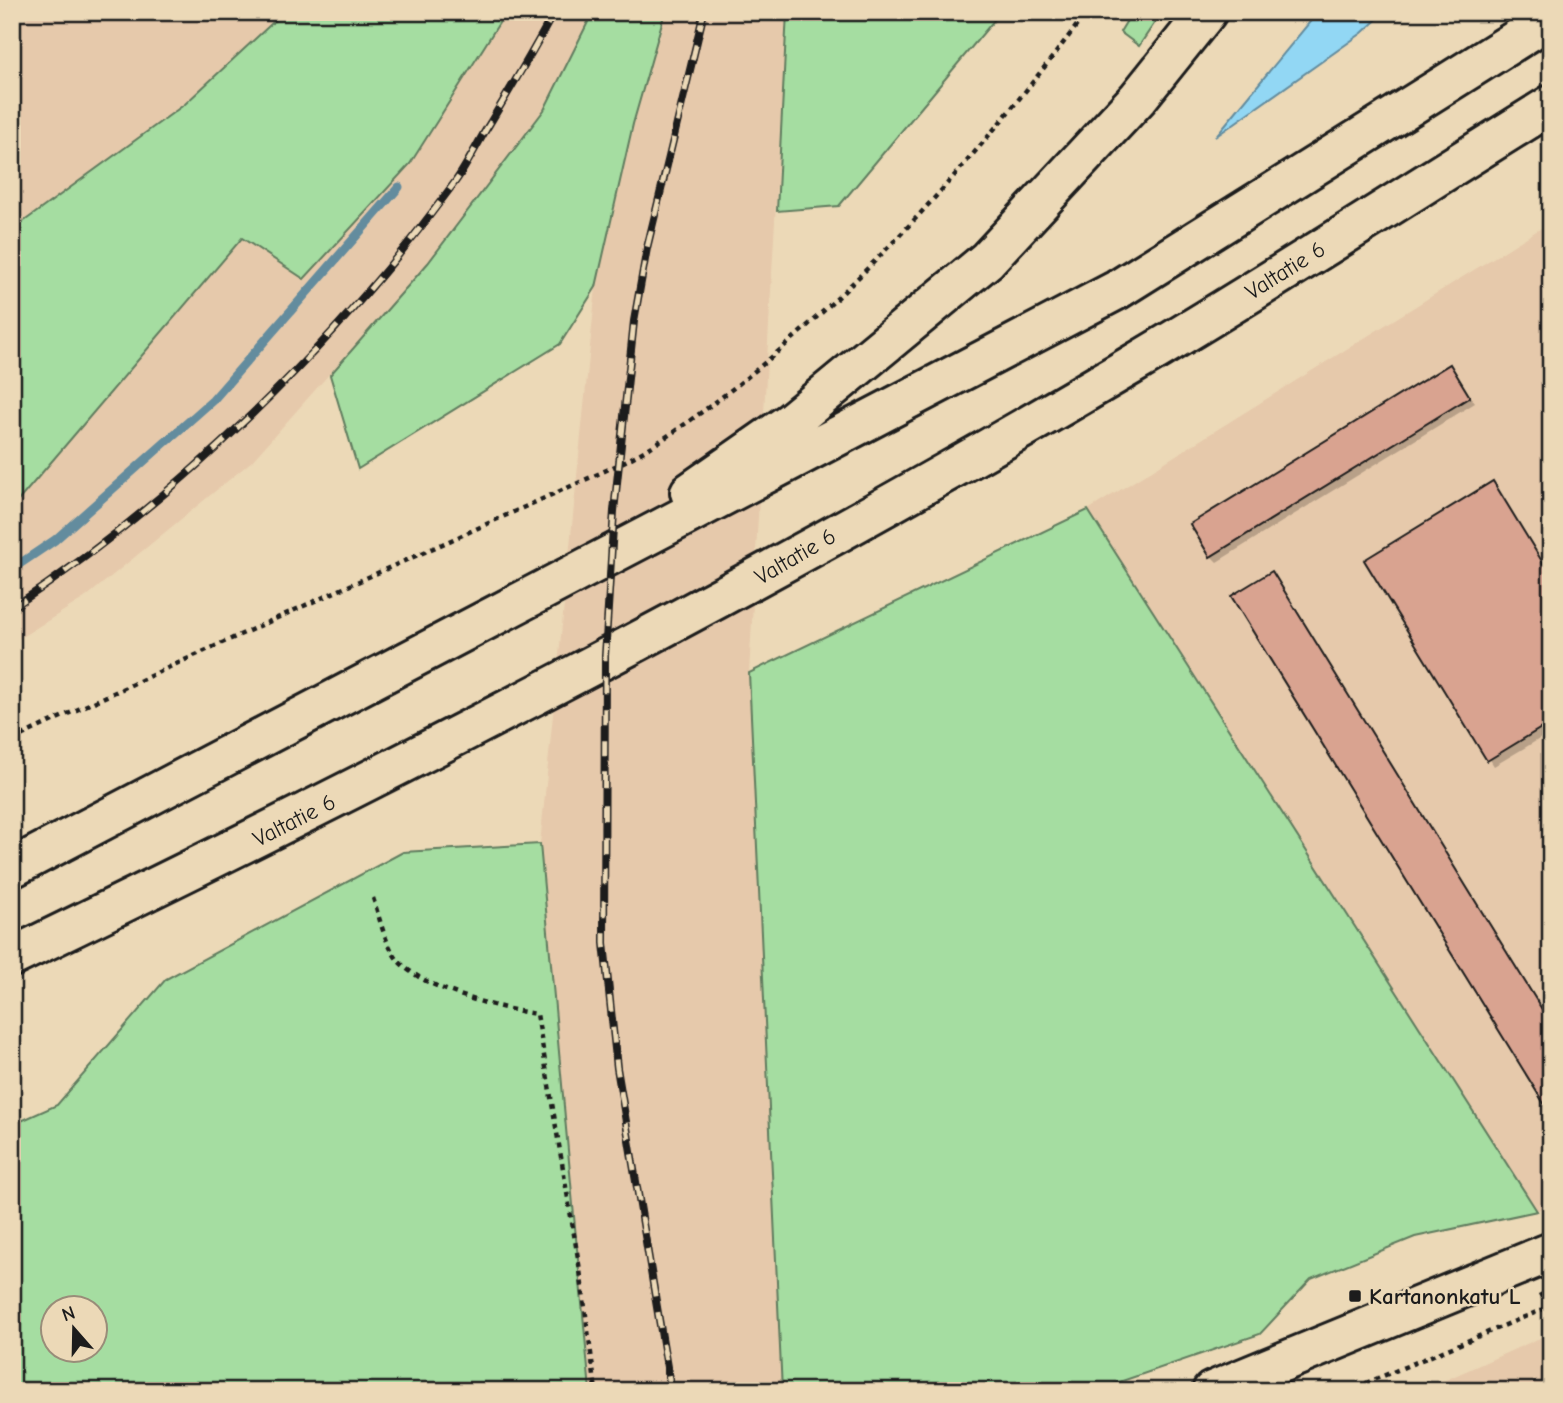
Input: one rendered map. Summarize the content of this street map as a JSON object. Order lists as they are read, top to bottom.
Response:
{
  "streets": {
    "main road": ["Valtatie 6"]
  },
  "places": {
    "transit": ["Kartanonkatu L"]
  },
  "north": "top"
}
